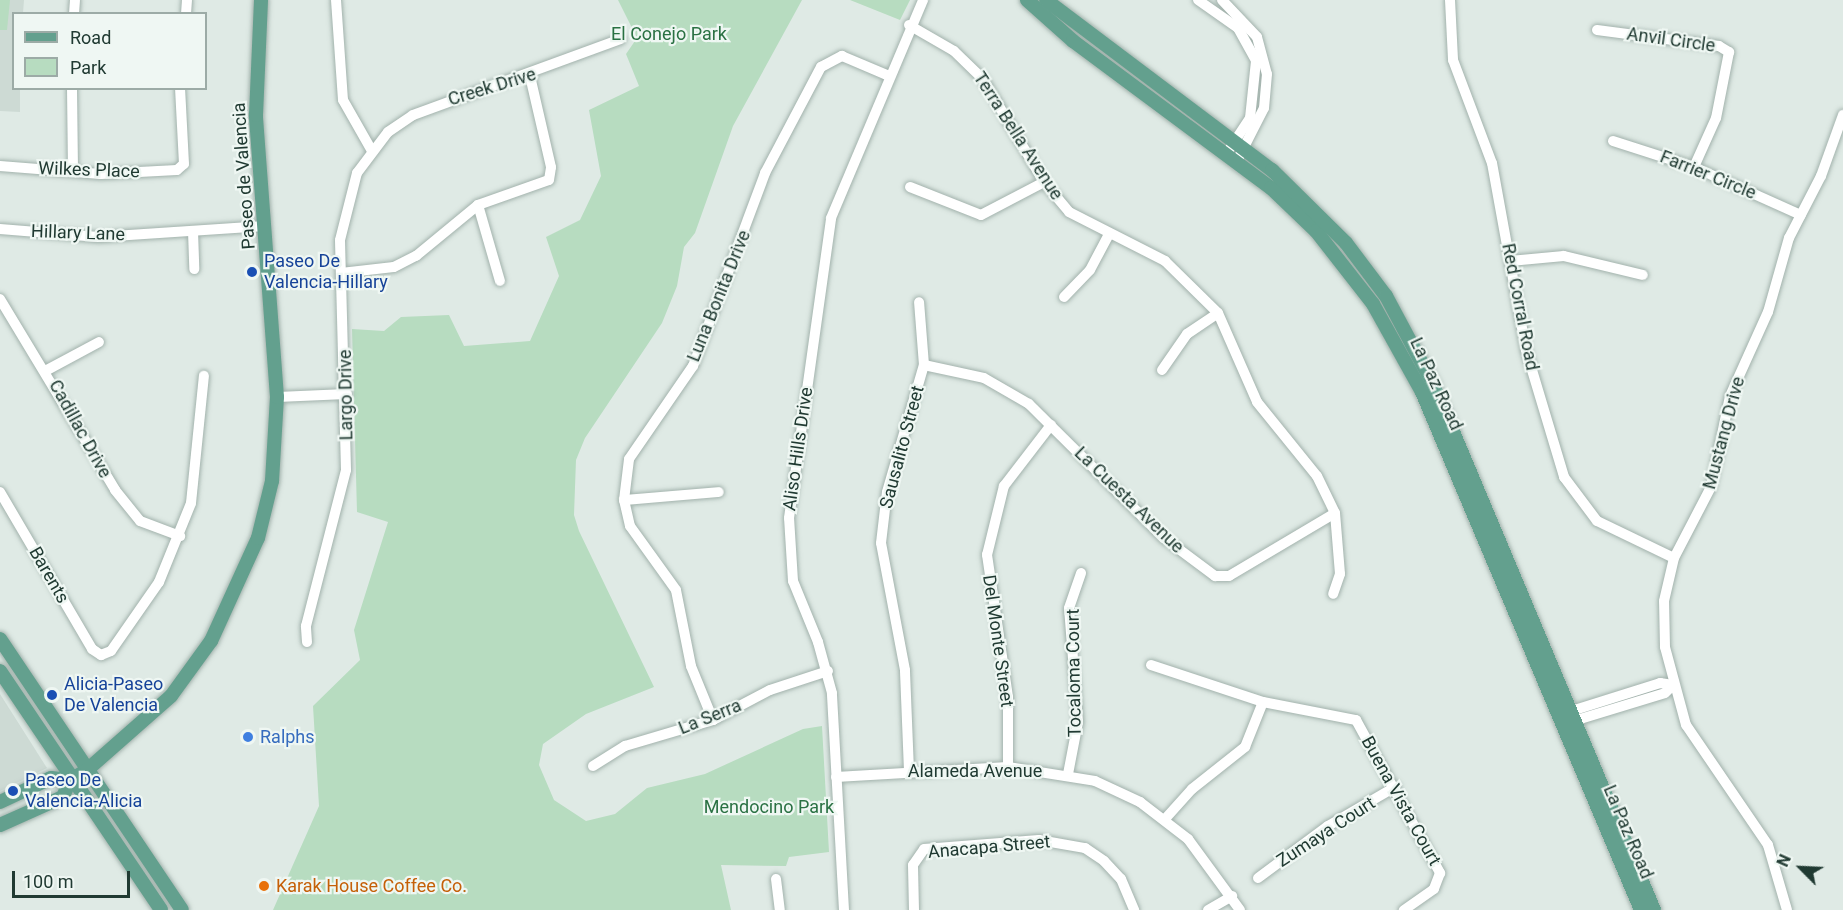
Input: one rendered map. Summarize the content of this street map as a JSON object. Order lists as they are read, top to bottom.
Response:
{
  "streets": {
    "main road": ["Paseo de Valencia", "La Paz Road"],
    "street": [
      "Anvil Circle",
      "Creek Drive",
      "Terra Bella Avenue",
      "Wilkes Place",
      "Farrier Circle",
      "Hillary Lane",
      "Luna Bonita Drive",
      "Red Corral Road",
      "Largo Drive",
      "Cadillac Drive",
      "Mustang Drive",
      "Sausalito Street",
      "Aliso Hills Drive",
      "La Cuesta Avenue",
      "Barents",
      "Del Monte Street",
      "Tocaloma Court",
      "La Serra",
      "Alameda Avenue",
      "Buena Vista Court",
      "Zumaya Court",
      "Anacapa Street"
    ]
  },
  "crossings": [
    ["Anvil Circle", "Farrier Circle"],
    ["Creek Drive", "Largo Drive"],
    ["Terra Bella Avenue", "Aliso Hills Drive"],
    ["Terra Bella Avenue", "La Cuesta Avenue"],
    ["Farrier Circle", "Mustang Drive"],
    ["Paseo de Valencia", "Hillary Lane"],
    ["Luna Bonita Drive", "Aliso Hills Drive"],
    ["Luna Bonita Drive", "La Serra"],
    ["Red Corral Road", "Mustang Drive"],
    ["Cadillac Drive", "Barents"],
    ["Sausalito Street", "La Cuesta Avenue"],
    ["Sausalito Street", "Alameda Avenue"],
    ["Aliso Hills Drive", "La Serra"],
    ["Aliso Hills Drive", "Alameda Avenue"],
    ["La Cuesta Avenue", "Del Monte Street"],
    ["Del Monte Street", "Alameda Avenue"],
    ["Tocaloma Court", "Alameda Avenue"],
    ["Buena Vista Court", "Zumaya Court"]
  ],
  "parks": ["El Conejo Park", "Mendocino Park"],
  "places": [
    "Paseo De Valencia-Hillary",
    "Alicia-Paseo De Valencia",
    "Ralphs",
    "Paseo De Valencia-Alicia",
    "Karak House Coffee Co."
  ],
  "legend": ["Road", "Park"],
  "scale_bar": "100 m",
  "north": "top left"
}
